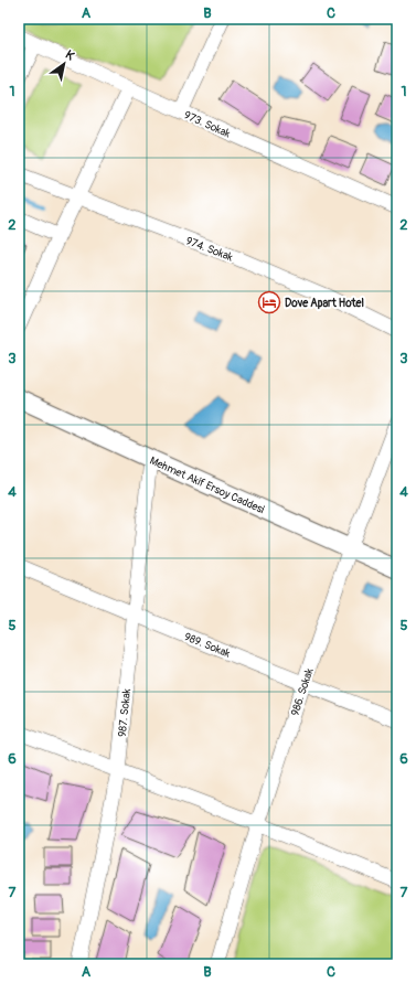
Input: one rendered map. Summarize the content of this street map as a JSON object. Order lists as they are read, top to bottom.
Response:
{
  "streets": {
    "street": [
      "973. Sokak",
      "974. Sokak",
      "Mehmet Akif Ersoy Caddesi",
      "989. Sokak",
      "986. Sokak",
      "987. Sokak"
    ]
  },
  "crossings": [
    ["Mehmet Akif Ersoy Caddesi", "986. Sokak"],
    ["Mehmet Akif Ersoy Caddesi", "987. Sokak"],
    ["989. Sokak", "986. Sokak"],
    ["989. Sokak", "987. Sokak"]
  ],
  "places": {
    "hotel": ["Dove Apart Hotel"]
  },
  "north": "top right",
  "grid": {
    "columns": ["A", "B", "C"],
    "rows": [
      "1",
      "2",
      "3",
      "4",
      "5",
      "6",
      "7"
    ]
  }
}
